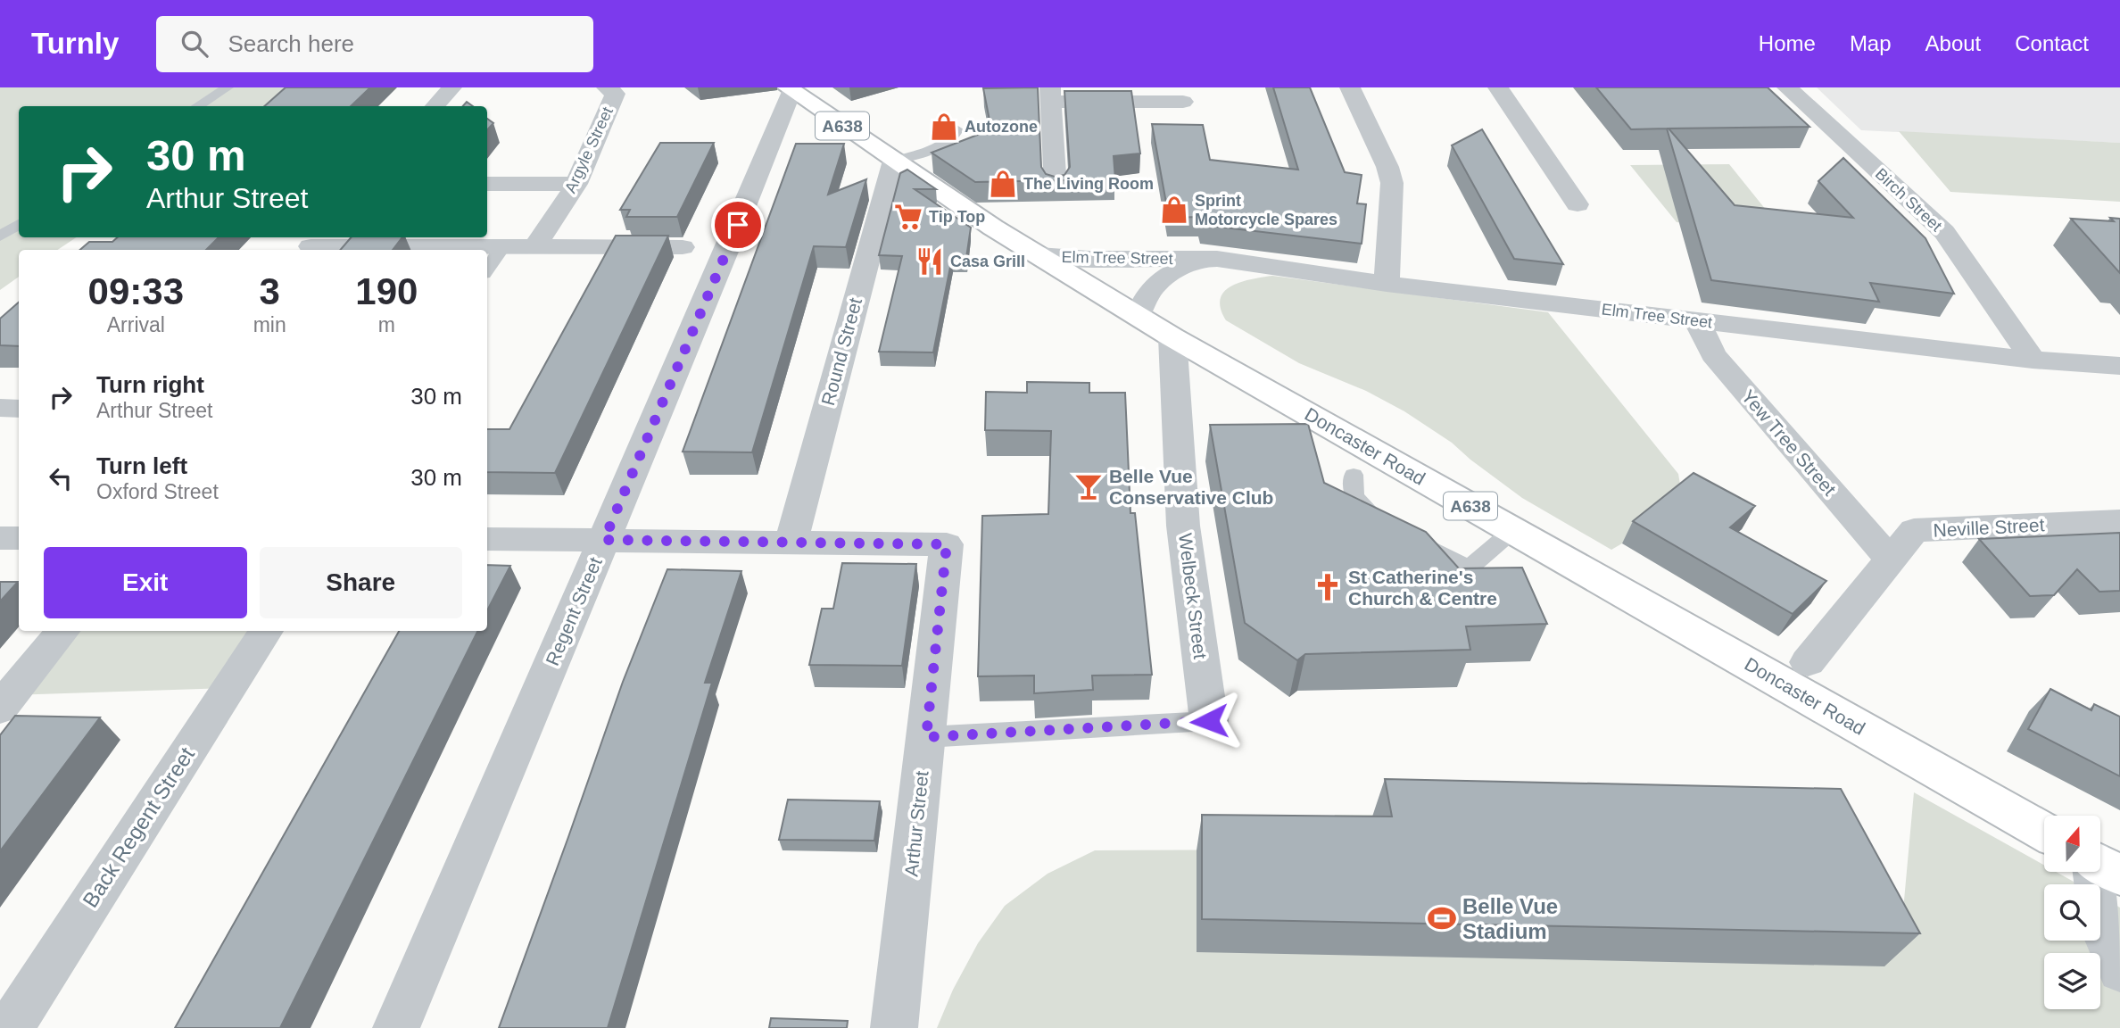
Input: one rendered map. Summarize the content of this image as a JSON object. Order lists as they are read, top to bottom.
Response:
{
  "streets": {
    "highway": ["A638", "Doncaster Road"],
    "street": [
      "Argyle Street",
      "Birch Street",
      "Elm Tree Street",
      "Round Street",
      "Yew Tree Street",
      "Neville Street",
      "Welbeck Street",
      "Regent Street",
      "Arthur Street",
      "Back Regent Street"
    ]
  },
  "crossings": [
    ["Birch Street", "Elm Tree Street"],
    ["Elm Tree Street", "Yew Tree Street"],
    ["Elm Tree Street", "Doncaster Road"],
    ["Round Street", "Doncaster Road"],
    ["Round Street", "Arthur Street"],
    ["Yew Tree Street", "Neville Street"],
    ["Doncaster Road", "Welbeck Street"],
    ["Doncaster Road", "Regent Street"],
    ["Welbeck Street", "Arthur Street"]
  ],
  "places": {
    "shop": ["Autozone", "The Living Room", "Sprint Motorcycle Spares"],
    "supermarket": ["Tip Top"],
    "restaurant": ["Casa Grill"],
    "bar": ["Belle Vue Conservative Club"],
    "church": ["St Catherine's Church & Centre"],
    "sports": ["Belle Vue Stadium"]
  },
  "north": "top",
  "page": {
    "header": "Turnly",
    "search": "Search here",
    "nav": [
      "Home",
      "Map",
      "About",
      "Contact"
    ],
    "turn": ["30 m", "Arthur Street"],
    "eta": [
      "09:33",
      "Arrival",
      "3",
      "min",
      "190",
      "m"
    ],
    "list": [
      {
        "name": "Turn right",
        "note": "Arthur Street",
        "value": "30 m"
      },
      {
        "name": "Turn left",
        "note": "Oxford Street",
        "value": "30 m"
      }
    ],
    "buttons": ["Exit", "Share"]
  }
}
